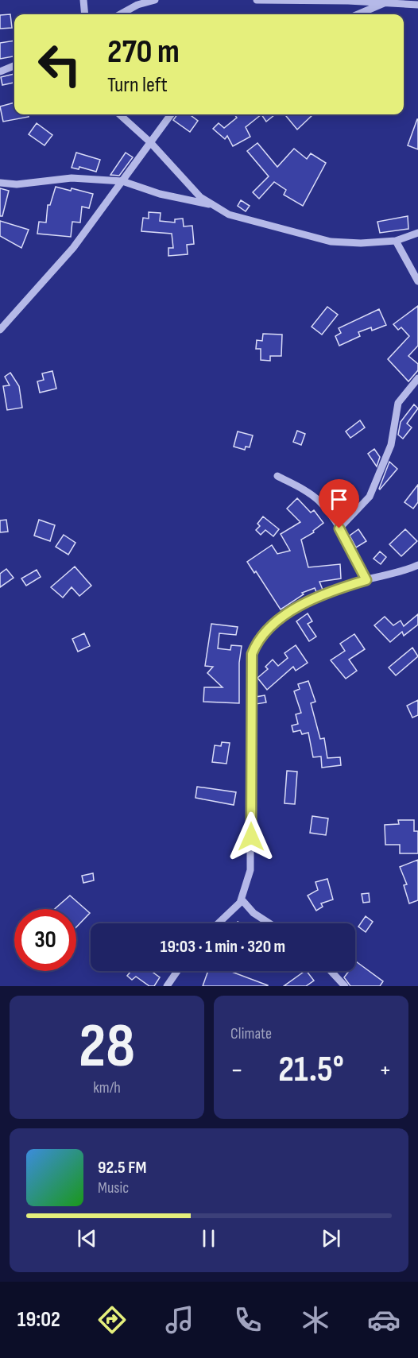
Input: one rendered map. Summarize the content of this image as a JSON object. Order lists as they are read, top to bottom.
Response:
{
  "page": {
    "turn": ["270 m", "Turn left"],
    "limit": "30",
    "trip": "19:03 · 1 min · 320 m",
    "tile": [
      ["28", "km/h"],
      "Climate"
    ],
    "heat": ["−", "21.5°", "+"],
    "song": ["92.5 FM", "Music"],
    "tabs": "19:02"
  }
}
